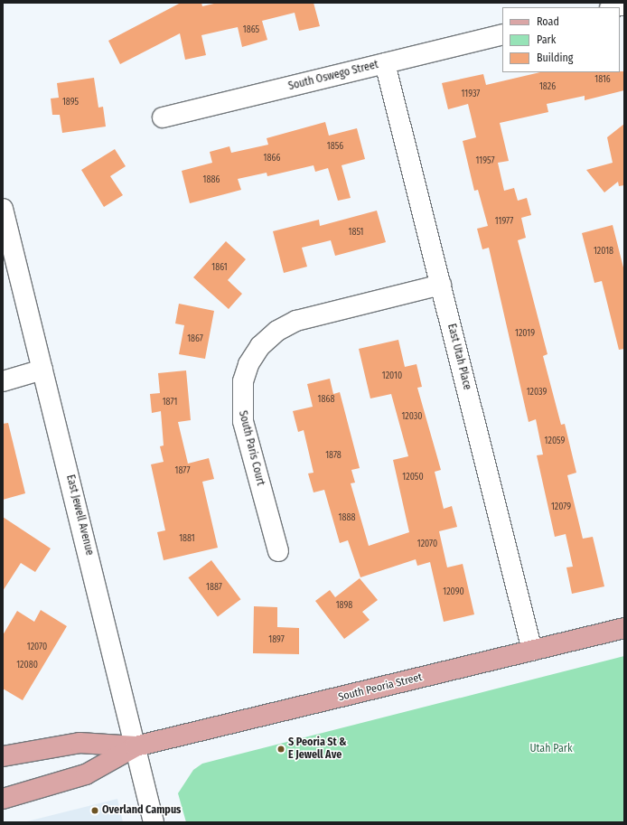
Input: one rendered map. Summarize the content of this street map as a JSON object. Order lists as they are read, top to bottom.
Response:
{
  "streets": {
    "main road": ["South Peoria Street"],
    "street": [
      "South Oswego Street",
      "East Utah Place",
      "South Paris Court",
      "East Jewell Avenue"
    ]
  },
  "crossings": [
    ["South Oswego Street", "East Utah Place"],
    ["East Utah Place", "South Paris Court"],
    ["East Utah Place", "South Peoria Street"],
    ["East Jewell Avenue", "South Peoria Street"]
  ],
  "parks": ["Utah Park"],
  "places": ["S Peoria St & E Jewell Ave", "Overland Campus"],
  "house_numbers": [
    "1865",
    "1816",
    "1826",
    "11937",
    "1895",
    "1856",
    "1866",
    "11957",
    "1886",
    "11977",
    "1851",
    "12018",
    "1861",
    "12019",
    "1867",
    "12010",
    "12039",
    "1868",
    "1871",
    "12030",
    "12059",
    "1878",
    "1877",
    "12050",
    "12079",
    "1888",
    "1881",
    "12070",
    "1887",
    "12090",
    "1898",
    "1897",
    "12070",
    "12080"
  ],
  "legend": ["Road", "Park", "Building"]
}
